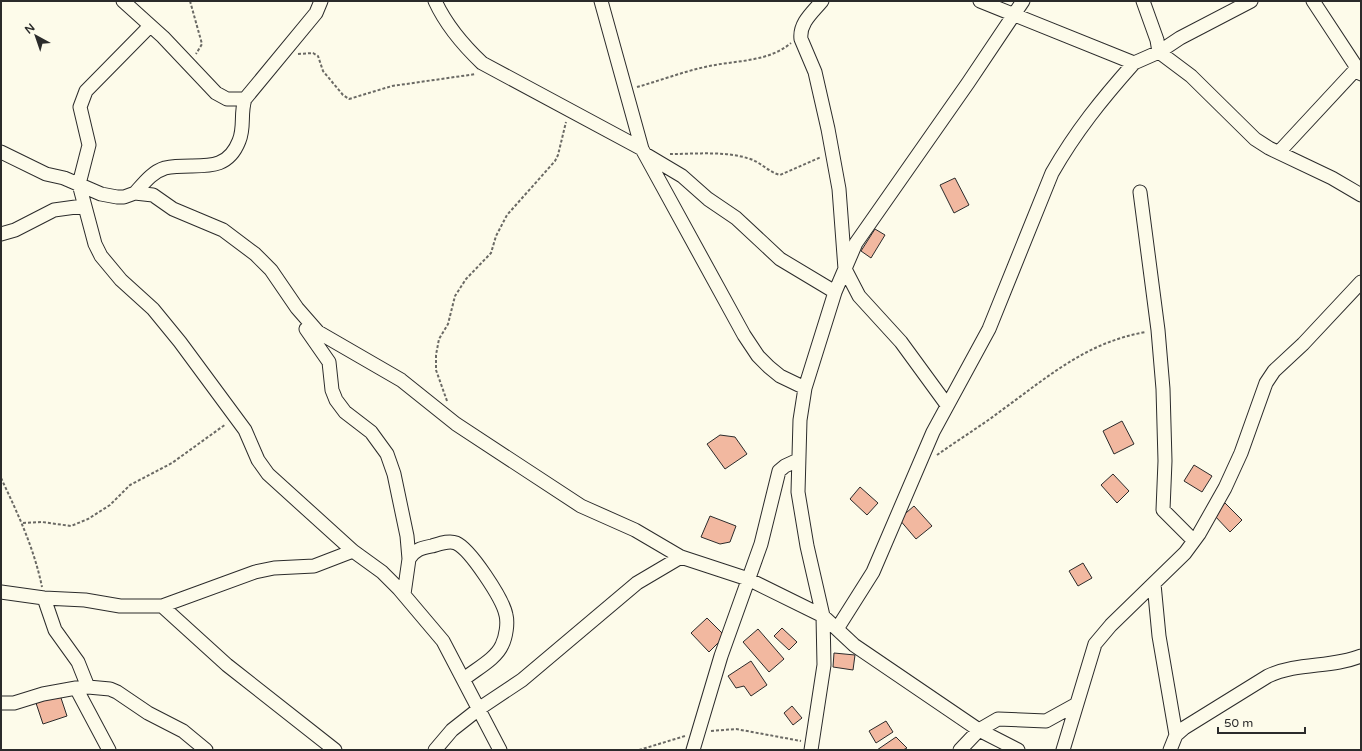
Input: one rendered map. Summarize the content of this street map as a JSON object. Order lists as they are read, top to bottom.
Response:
{
  "scale_bar": "50 m",
  "north": "top left"
}
